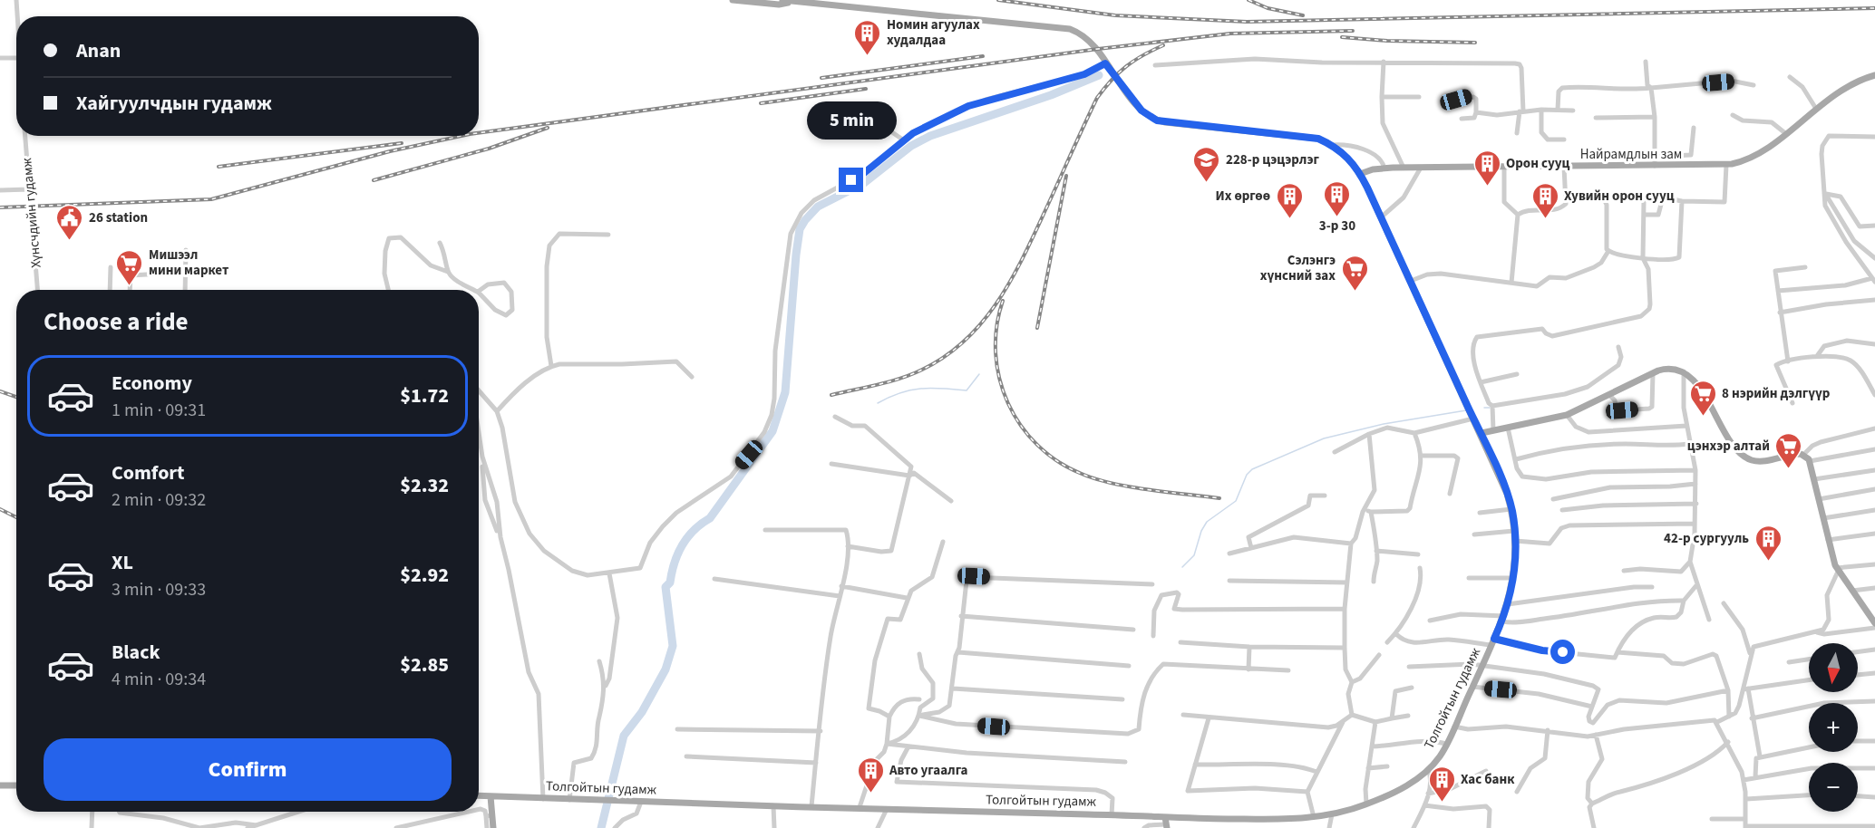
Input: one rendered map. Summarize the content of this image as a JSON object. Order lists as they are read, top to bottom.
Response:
{
  "streets": {
    "main road": ["Найрамдлын зам", "Толгойтын гудамж"],
    "street": ["Хүнсчдийн гудамж"]
  },
  "crossings": [
    ["Найрамдлын зам", "Толгойтын гудамж"]
  ],
  "places": {
    "building": [
      "Номин агуулах худалдаа",
      "Орон сууц",
      "3-р 30",
      "Их өргөө",
      "Хувийн орон сууц",
      "42-p сургууль",
      "Авто угаалга",
      "Хас банк"
    ],
    "school or university": ["228-р цэцэрлэг"],
    "public building": ["26 station"],
    "supermarket": [
      "Мишээл мини маркет",
      "Сэлэнгэ хүнсний зах",
      "8 нэрийн дэлгүүр",
      "цэнхэр алтай"
    ]
  },
  "north": "bottom",
  "page": {
    "banner": ["Anan", "Хайгуулчдын гудамж"],
    "bubble": "5 min",
    "heading": "Choose a ride",
    "list": [
      {
        "name": "Economy",
        "note": "1 min · 09:31",
        "value": "$1.72"
      },
      {
        "name": "Comfort",
        "note": "2 min · 09:32",
        "value": "$2.32"
      },
      {
        "name": "XL",
        "note": "3 min · 09:33",
        "value": "$2.92"
      },
      {
        "name": "Black",
        "note": "4 min · 09:34",
        "value": "$2.85"
      }
    ],
    "map_buttons": ["+", "−"],
    "buttons": "Confirm"
  }
}
